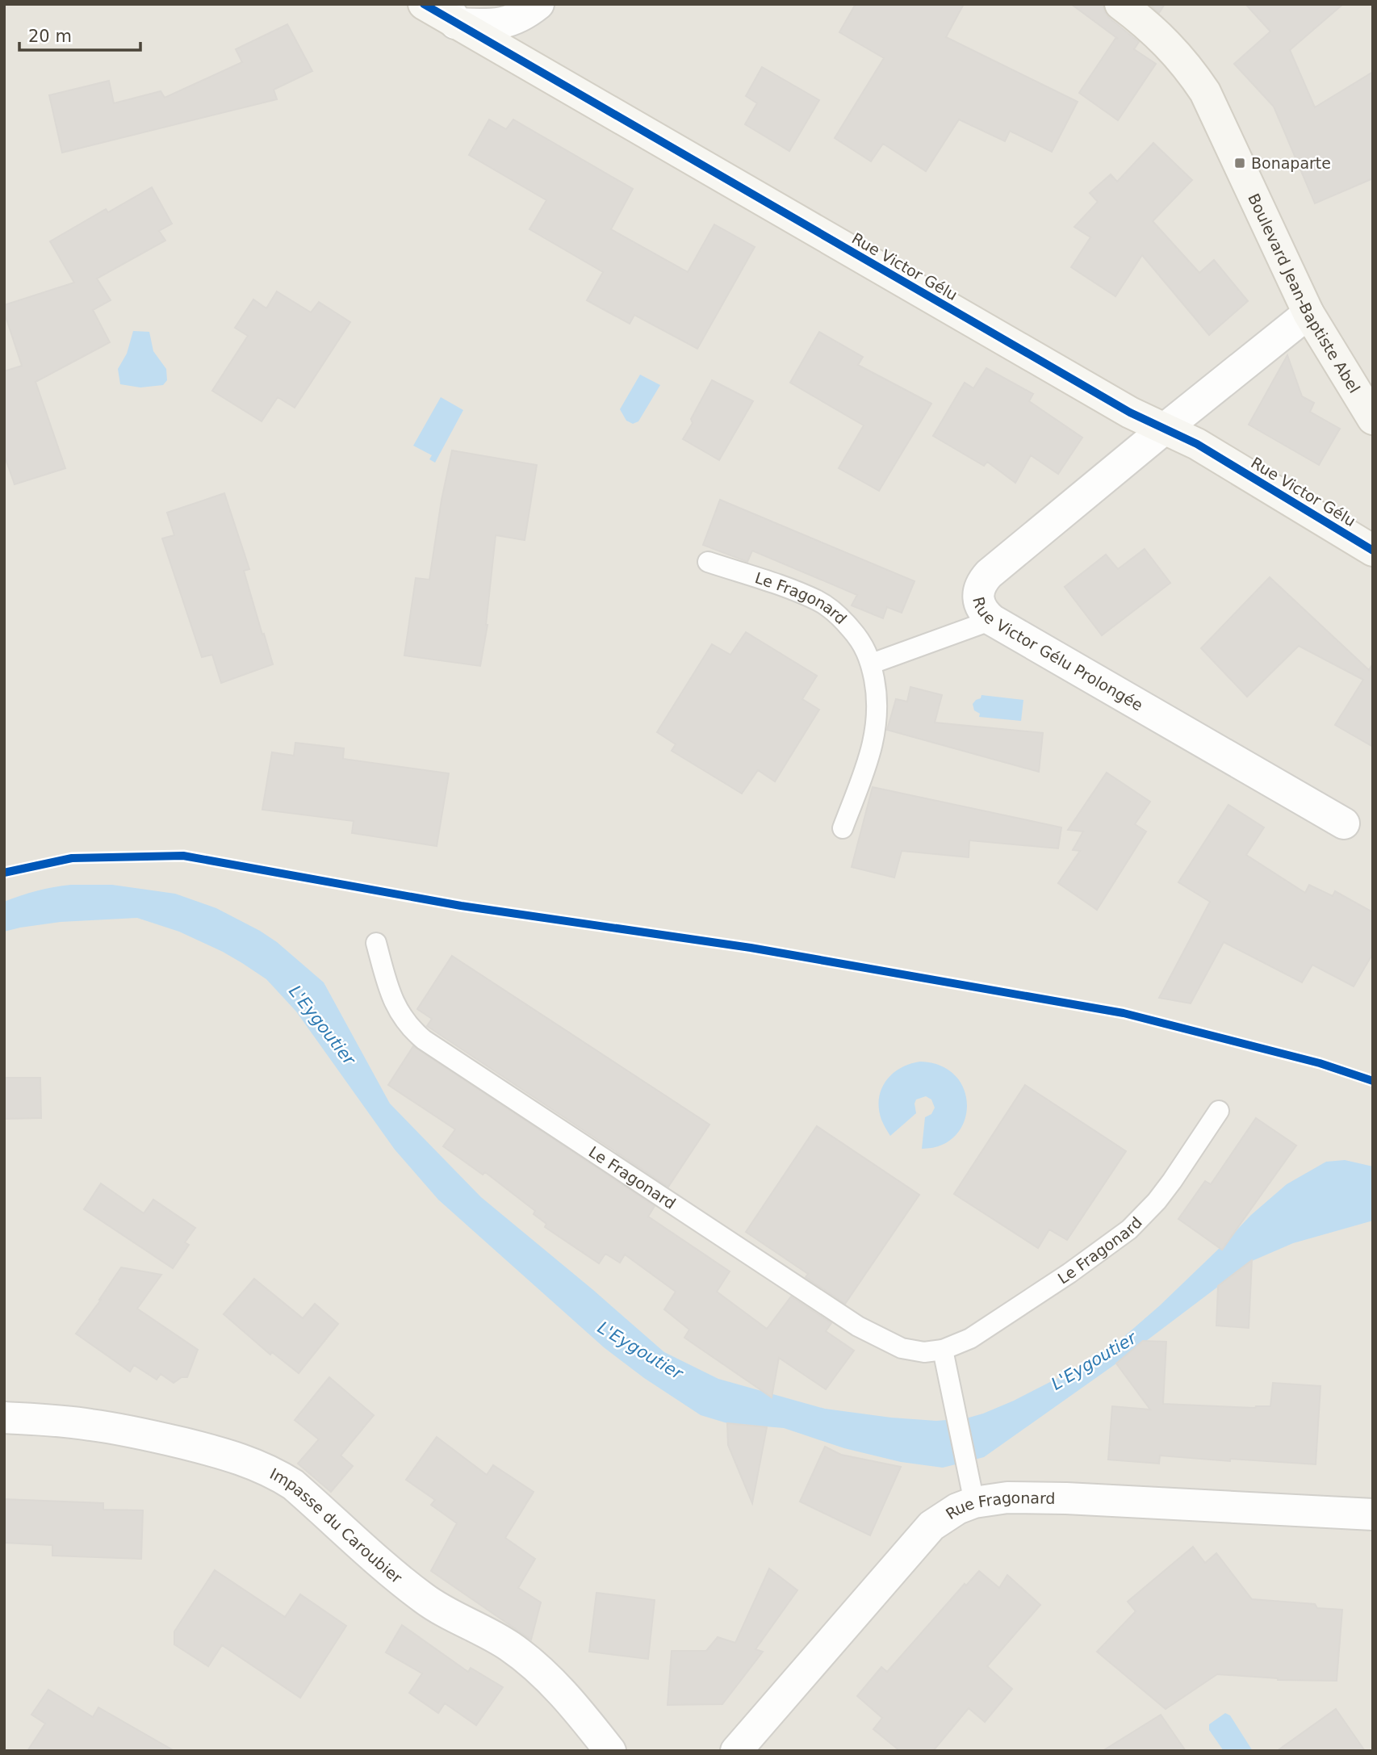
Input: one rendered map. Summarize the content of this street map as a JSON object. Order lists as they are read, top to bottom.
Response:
{
  "streets": {
    "street": [
      "Rue Victor Gélu",
      "Boulevard Jean-Baptiste Abel",
      "Rue Victor Gélu Prolongée",
      "Rue Fragonard",
      "Impasse du Caroubier"
    ],
    "lane": ["Le Fragonard"]
  },
  "crossings": [
    ["Rue Victor Gélu", "Rue Victor Gélu Prolongée"],
    ["Boulevard Jean-Baptiste Abel", "Rue Victor Gélu Prolongée"]
  ],
  "water": ["L'Eygoutier"],
  "places": {
    "transit": ["Bonaparte"]
  },
  "scale_bar": "20 m"
}
